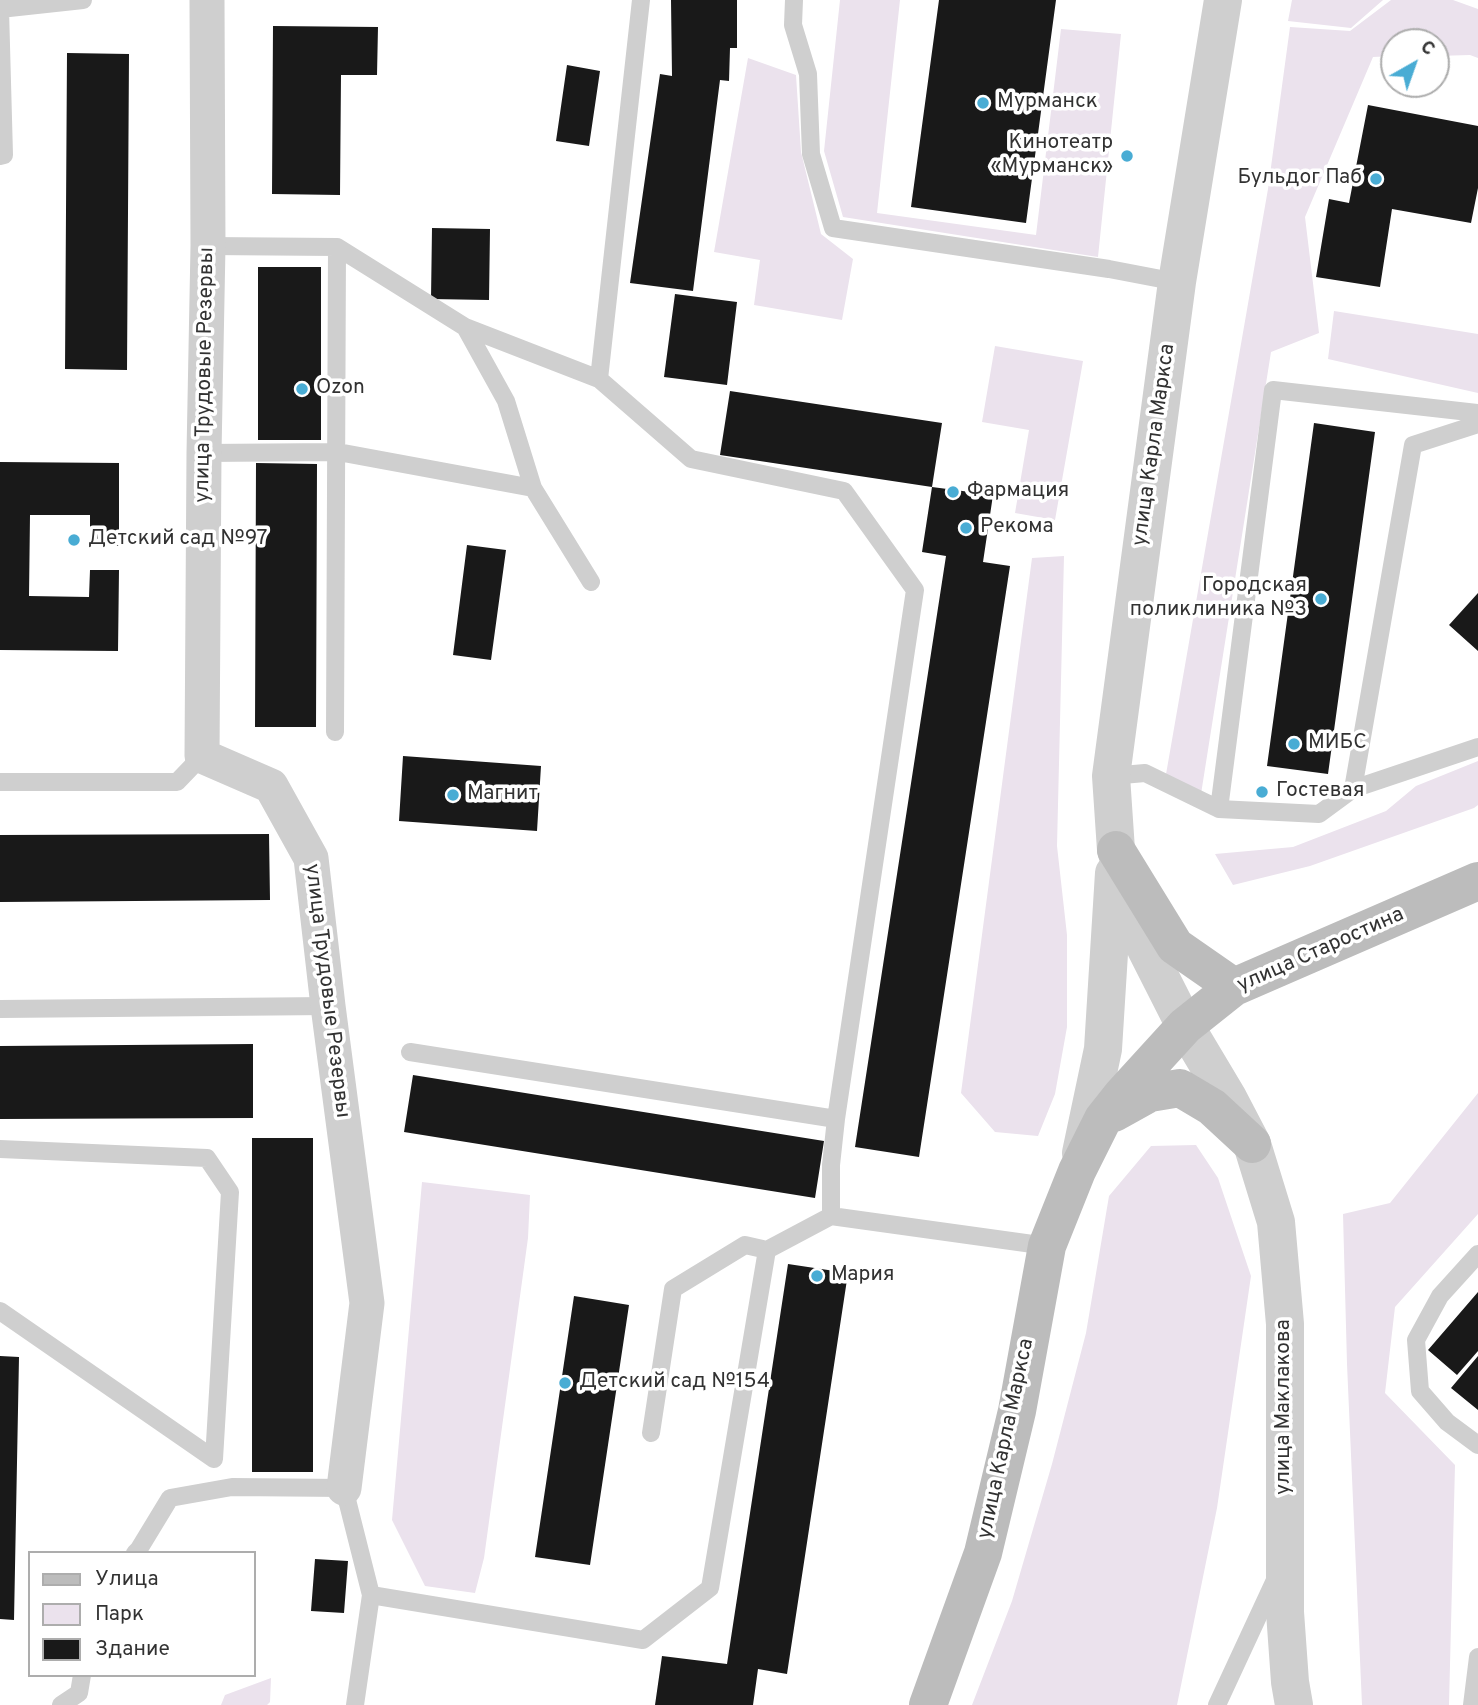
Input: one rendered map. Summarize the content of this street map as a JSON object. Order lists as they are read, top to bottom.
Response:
{
  "streets": {
    "main road": ["улица Карла Маркса", "улица Старостина"],
    "street": ["улица Трудовые Резервы", "улица Маклакова"]
  },
  "crossings": [
    ["улица Карла Маркса", "улица Старостина"],
    ["улица Карла Маркса", "улица Маклакова"]
  ],
  "places": [
    "Мурманск",
    "Кинотеатр «Мурманск»",
    "Бульдог Паб",
    "Ozon",
    "Фармация",
    "Рекома",
    "Детский сад №97",
    "Городская поликлиника №3",
    "МИБС",
    "Гостевая",
    "Магнит",
    "Мария",
    "Детский сад №154"
  ],
  "legend": ["Улица", "Парк", "Здание"],
  "north": "top right"
}
